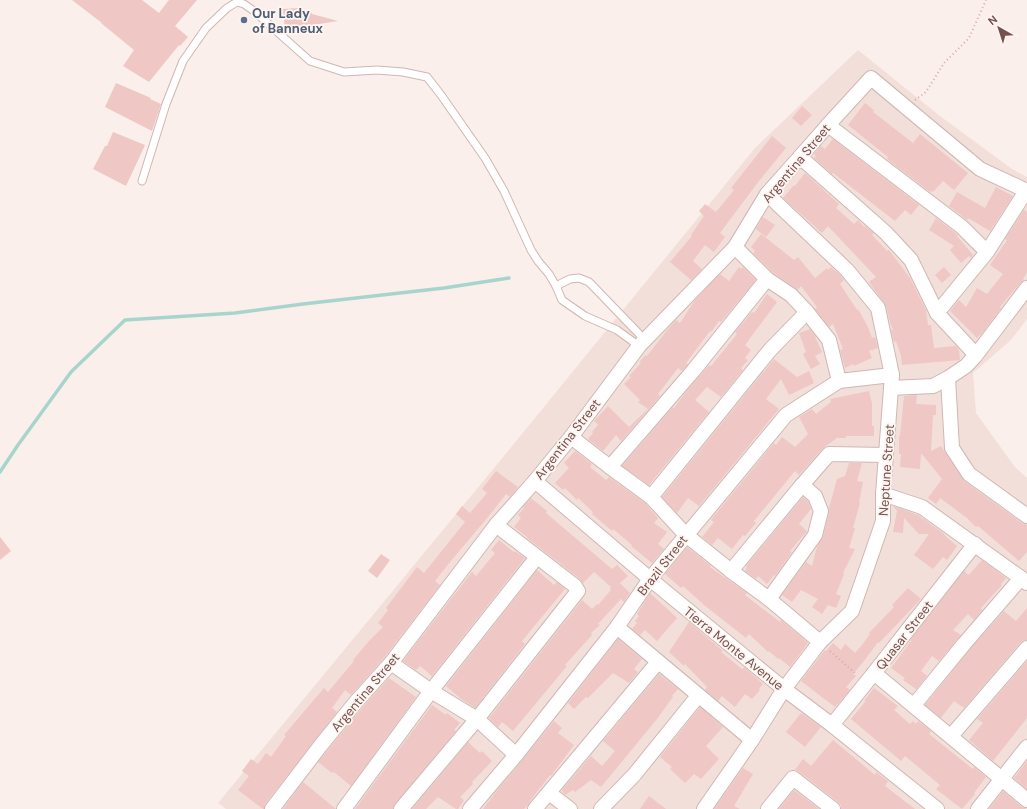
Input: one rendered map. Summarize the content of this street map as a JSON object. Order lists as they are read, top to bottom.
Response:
{
  "streets": {
    "street": [
      "Argentina Street",
      "Neptune Street",
      "Brazil Street",
      "Quasar Street",
      "Tierra Monte Avenue"
    ]
  },
  "crossings": [
    ["Argentina Street", "Neptune Street"],
    ["Argentina Street", "Tierra Monte Avenue"],
    ["Neptune Street", "Brazil Street"],
    ["Neptune Street", "Tierra Monte Avenue"],
    ["Brazil Street", "Tierra Monte Avenue"],
    ["Quasar Street", "Tierra Monte Avenue"]
  ],
  "places": ["Our Lady of Banneux"],
  "north": "top left"
}
